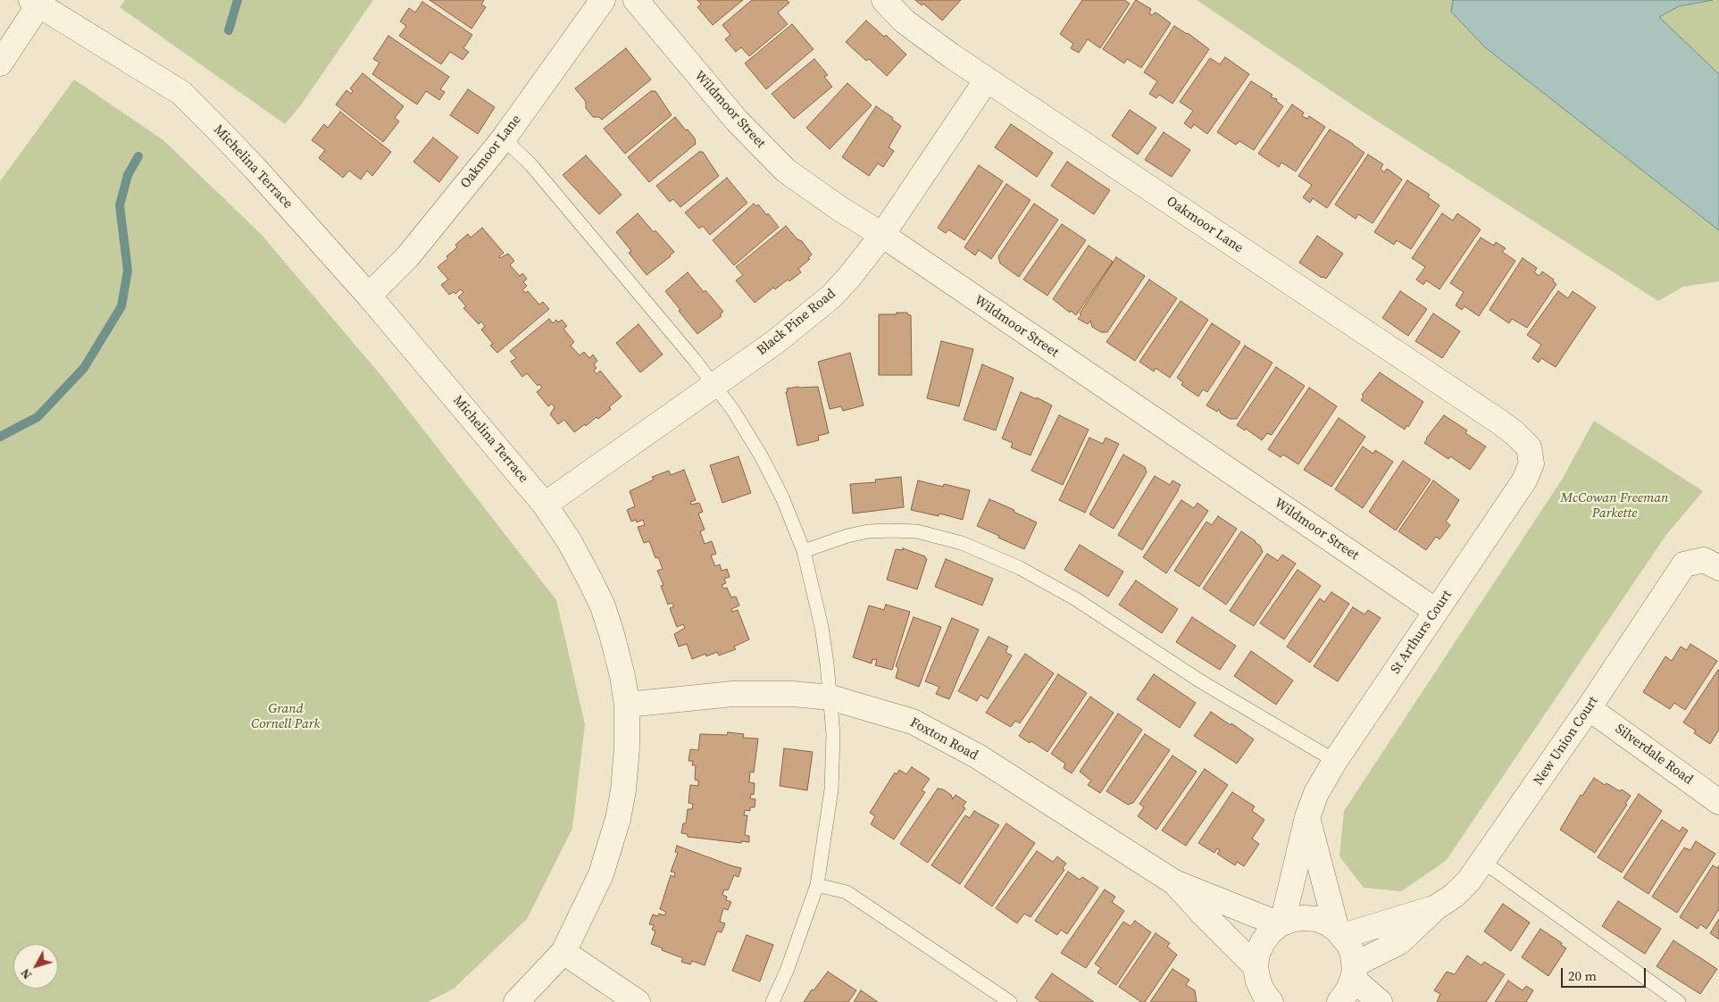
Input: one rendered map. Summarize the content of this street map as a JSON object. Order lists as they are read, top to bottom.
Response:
{
  "streets": {
    "street": [
      "Wildmoor Street",
      "Oakmoor Lane",
      "Michelina Terrace",
      "Black Pine Road",
      "St Arthurs Court",
      "Foxton Road",
      "New Union Court",
      "Silverdale Road"
    ]
  },
  "crossings": [
    ["Wildmoor Street", "Black Pine Road"],
    ["Wildmoor Street", "St Arthurs Court"],
    ["Oakmoor Lane", "Michelina Terrace"],
    ["Oakmoor Lane", "Black Pine Road"],
    ["Oakmoor Lane", "St Arthurs Court"],
    ["Michelina Terrace", "Black Pine Road"],
    ["Michelina Terrace", "Foxton Road"],
    ["St Arthurs Court", "Foxton Road"],
    ["New Union Court", "Silverdale Road"]
  ],
  "parks": ["McCowan Freeman Parkette", "Grand Cornell Park"],
  "scale_bar": "20 m",
  "north": "bottom left"
}
